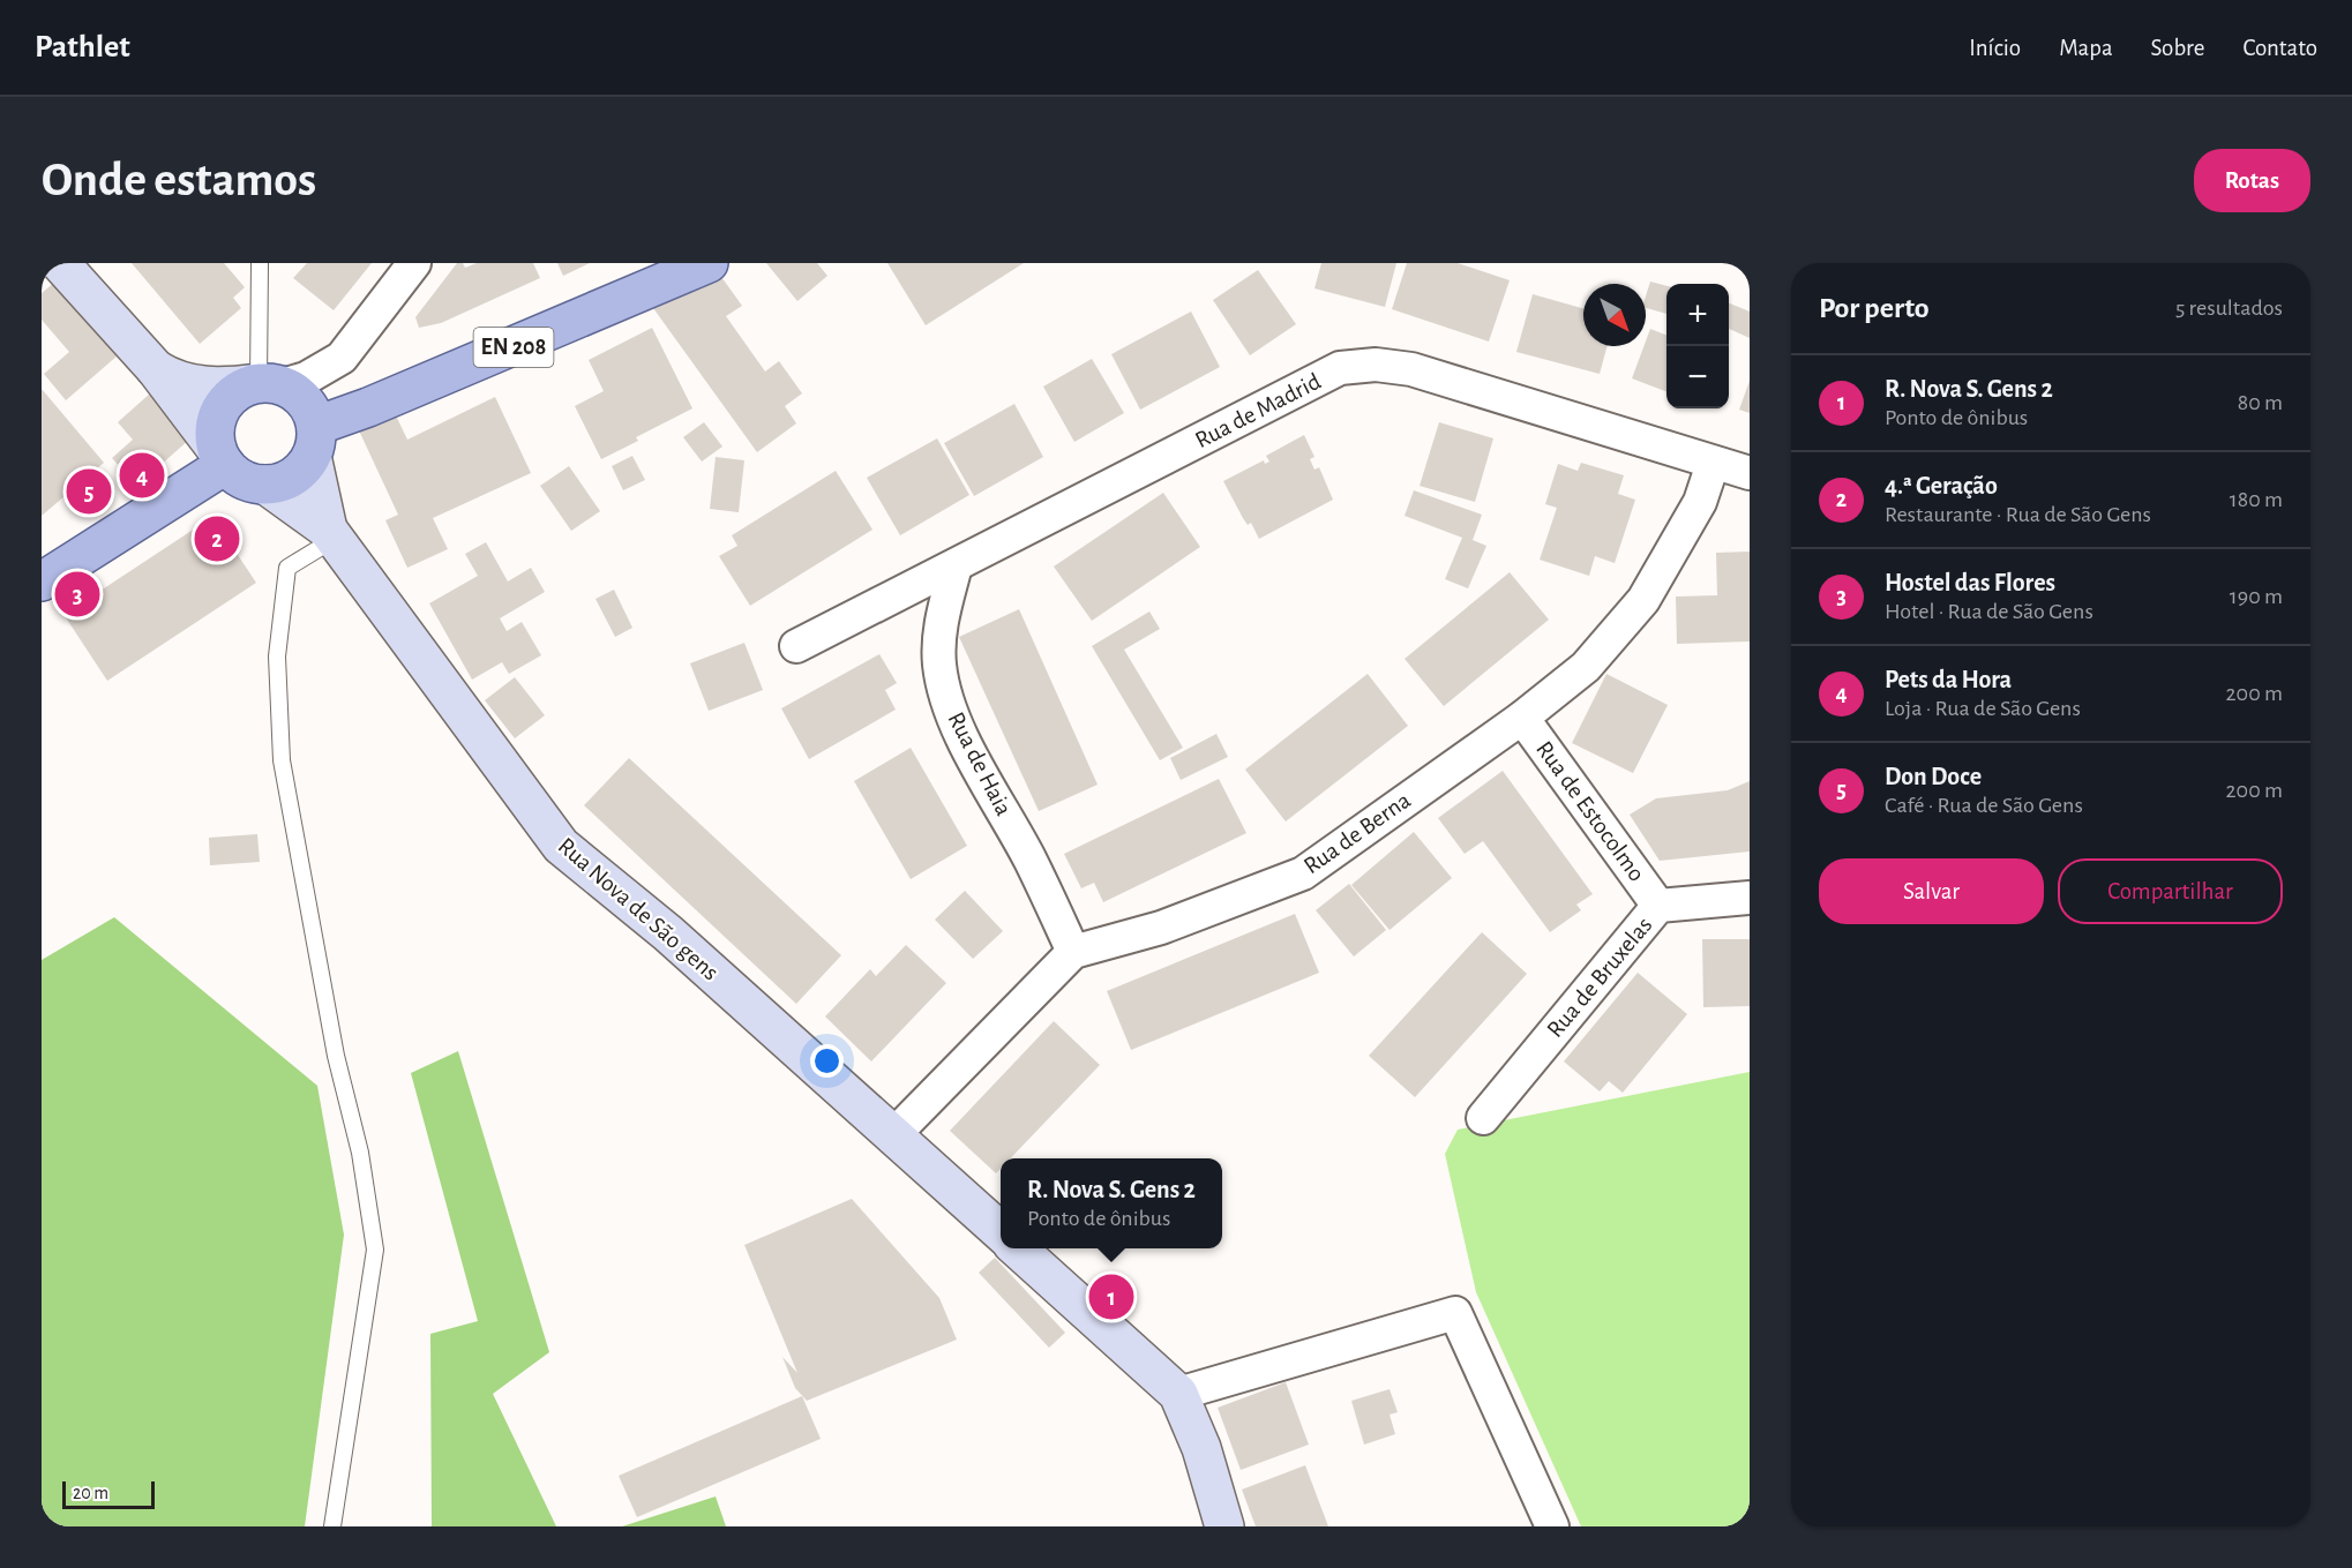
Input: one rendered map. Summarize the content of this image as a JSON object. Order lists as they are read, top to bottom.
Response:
{
  "streets": {
    "main road": ["EN 208"],
    "street": [
      "Rua de Madrid",
      "Rua de Haia",
      "Rua de Estocolmo",
      "Rua de Berna",
      "Rua Nova de São gens",
      "Rua de Bruxelas"
    ]
  },
  "crossings": [
    ["EN 208", "Rua Nova de São gens"],
    ["Rua de Madrid", "Rua de Haia"],
    ["Rua de Madrid", "Rua de Berna"],
    ["Rua de Haia", "Rua de Berna"],
    ["Rua de Estocolmo", "Rua de Berna"],
    ["Rua de Estocolmo", "Rua de Bruxelas"]
  ],
  "scale_bar": "20 m",
  "north": "bottom right",
  "page": {
    "header": "Pathlet",
    "nav": [
      "Início",
      "Mapa",
      "Sobre",
      "Contato"
    ],
    "buttons": [
      "Rotas",
      ["Salvar", "Compartilhar"]
    ],
    "title": "Onde estamos",
    "heading": ["Por perto", "5 resultados"],
    "map_buttons": ["+", "−"],
    "list": [
      {
        "mark": "1",
        "name": "R. Nova S. Gens 2",
        "note": "Ponto de ônibus",
        "value": "80 m"
      },
      {
        "mark": "2",
        "name": "4.ª Geração",
        "note": "Restaurante · Rua de São Gens",
        "value": "180 m"
      },
      {
        "mark": "3",
        "name": "Hostel das Flores",
        "note": "Hotel · Rua de São Gens",
        "value": "190 m"
      },
      {
        "mark": "4",
        "name": "Pets da Hora",
        "note": "Loja · Rua de São Gens",
        "value": "200 m"
      },
      {
        "mark": "5",
        "name": "Don Doce",
        "note": "Café · Rua de São Gens",
        "value": "200 m"
      }
    ],
    "pins": [
      "4",
      "5",
      "2",
      "3",
      "1"
    ],
    "popup": ["R. Nova S. Gens 2", "Ponto de ônibus"],
    "scale": "20 m"
  }
}
